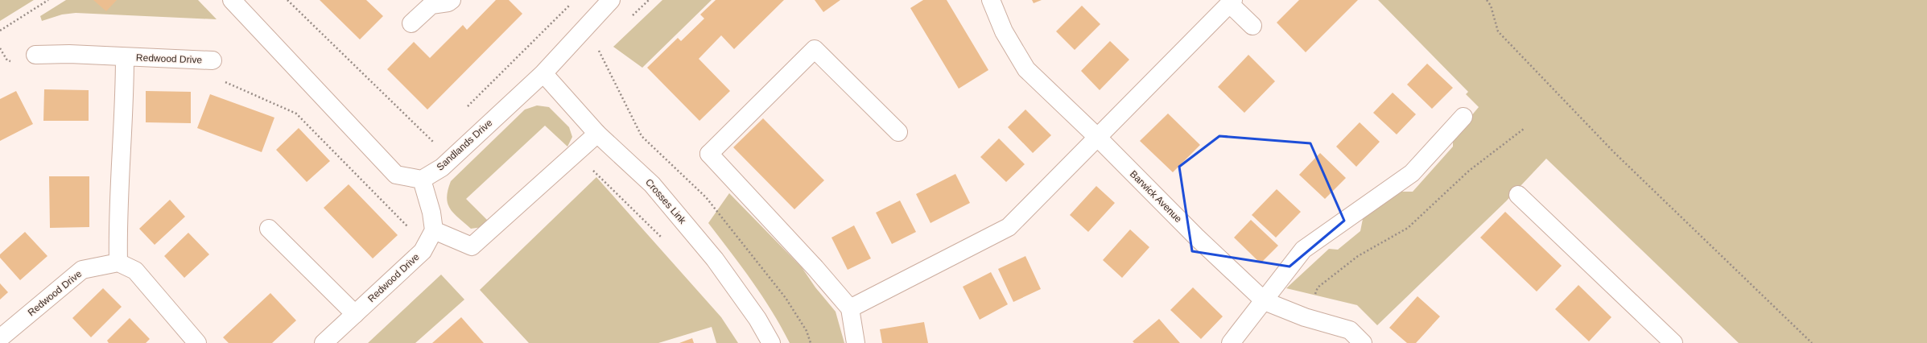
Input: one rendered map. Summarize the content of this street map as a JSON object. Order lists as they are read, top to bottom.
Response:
{
  "streets": {
    "street": [
      "Redwood Drive",
      "Sandlands Drive",
      "Barwick Avenue",
      "Crosses Link"
    ]
  },
  "crossings": [
    ["Sandlands Drive", "Crosses Link"]
  ]
}
